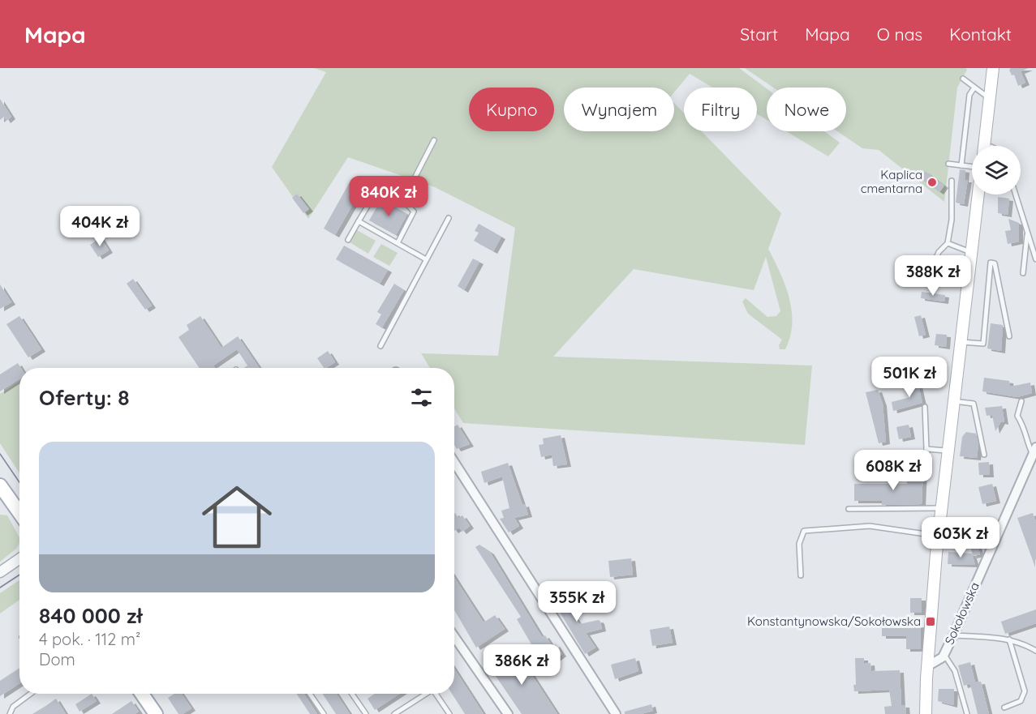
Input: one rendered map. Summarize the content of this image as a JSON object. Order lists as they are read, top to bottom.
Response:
{
  "streets": {
    "street": ["Sokołowska"]
  },
  "places": {
    "other": ["Kaplica cmentarna"],
    "transit": ["Konstantynowska/Sokołowska"]
  },
  "page": {
    "header": "Mapa",
    "nav": [
      "Start",
      "Mapa",
      "O nas",
      "Kontakt"
    ],
    "chip": [
      "Kupno",
      "Wynajem",
      "Filtry",
      "Nowe"
    ],
    "price": [
      "840K zł",
      "404K zł",
      "388K zł",
      "501K zł",
      "608K zł",
      "603K zł",
      "355K zł",
      "386K zł"
    ],
    "heading": "Oferty: 8",
    "list": [
      {
        "name": "840 000 zł",
        "note": "4 pok. · 112 m² · Dom"
      }
    ]
  }
}
